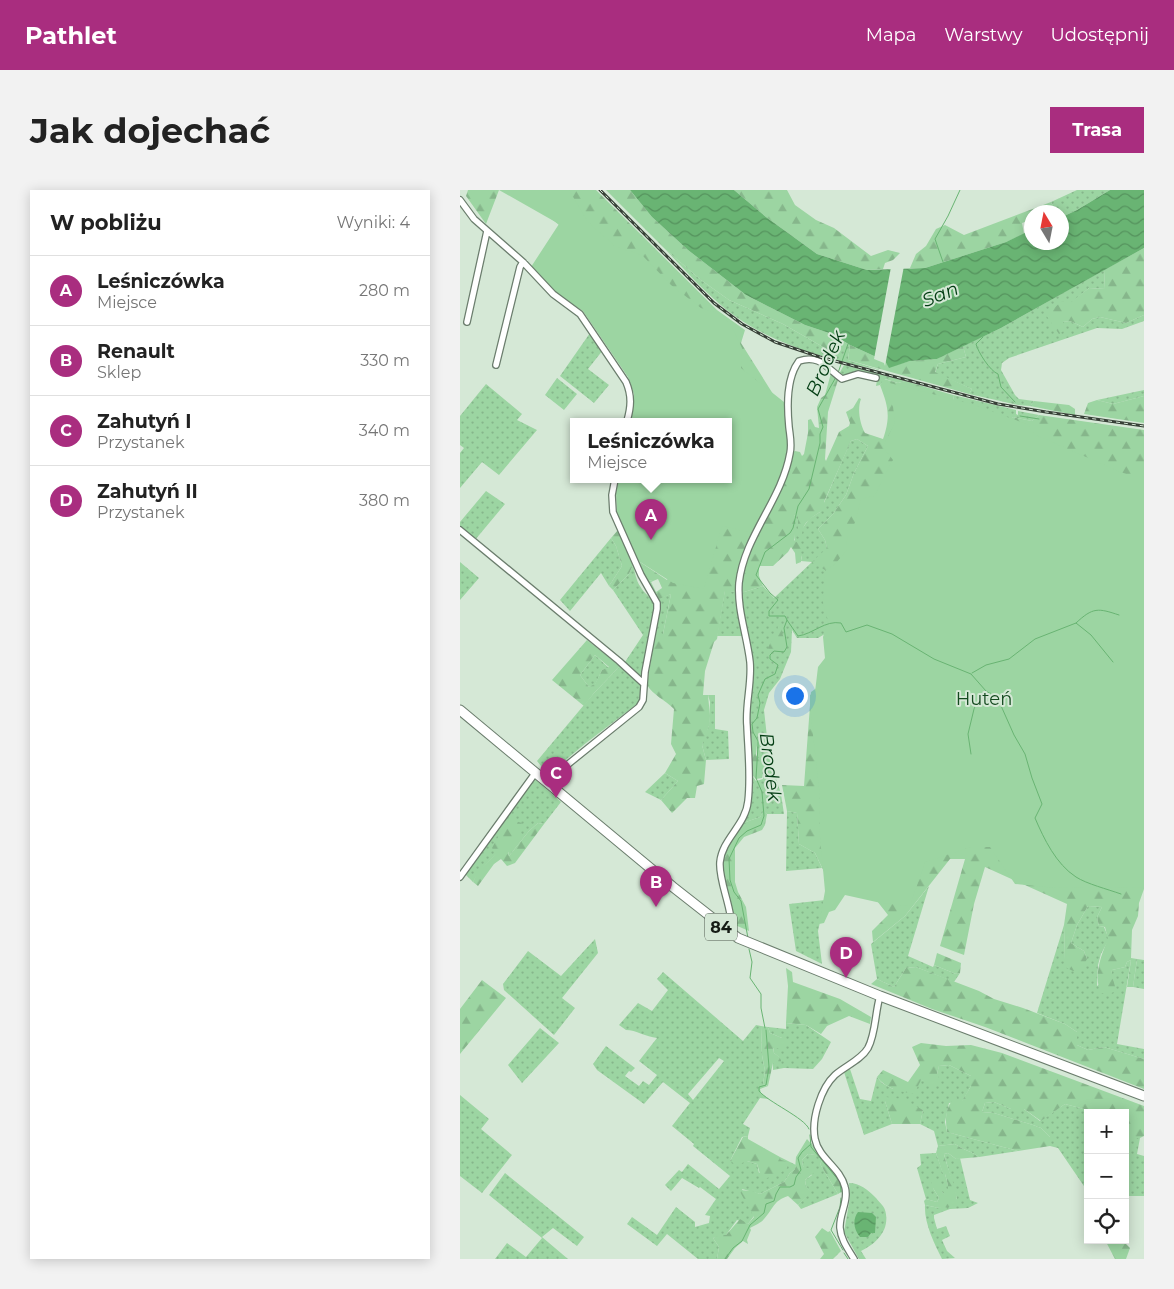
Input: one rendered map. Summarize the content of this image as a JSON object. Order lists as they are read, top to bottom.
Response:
{
  "streets": {
    "main road": ["84"]
  },
  "water": ["San", "Brodek"],
  "parks": ["Huteń"],
  "north": "top",
  "page": {
    "header": "Pathlet",
    "nav": ["Mapa", "Warstwy", "Udostępnij"],
    "buttons": "Trasa",
    "title": "Jak dojechać",
    "heading": ["W pobliżu", "Wyniki: 4"],
    "list": [
      {
        "mark": "A",
        "name": "Leśniczówka",
        "note": "Miejsce",
        "value": "280 m"
      },
      {
        "mark": "B",
        "name": "Renault",
        "note": "Sklep",
        "value": "330 m"
      },
      {
        "mark": "C",
        "name": "Zahutyń I",
        "note": "Przystanek",
        "value": "340 m"
      },
      {
        "mark": "D",
        "name": "Zahutyń II",
        "note": "Przystanek",
        "value": "380 m"
      }
    ],
    "popup": ["Leśniczówka", "Miejsce"],
    "pins": [
      "A",
      "C",
      "B",
      "D"
    ],
    "map_buttons": ["+", "−"]
  }
}
